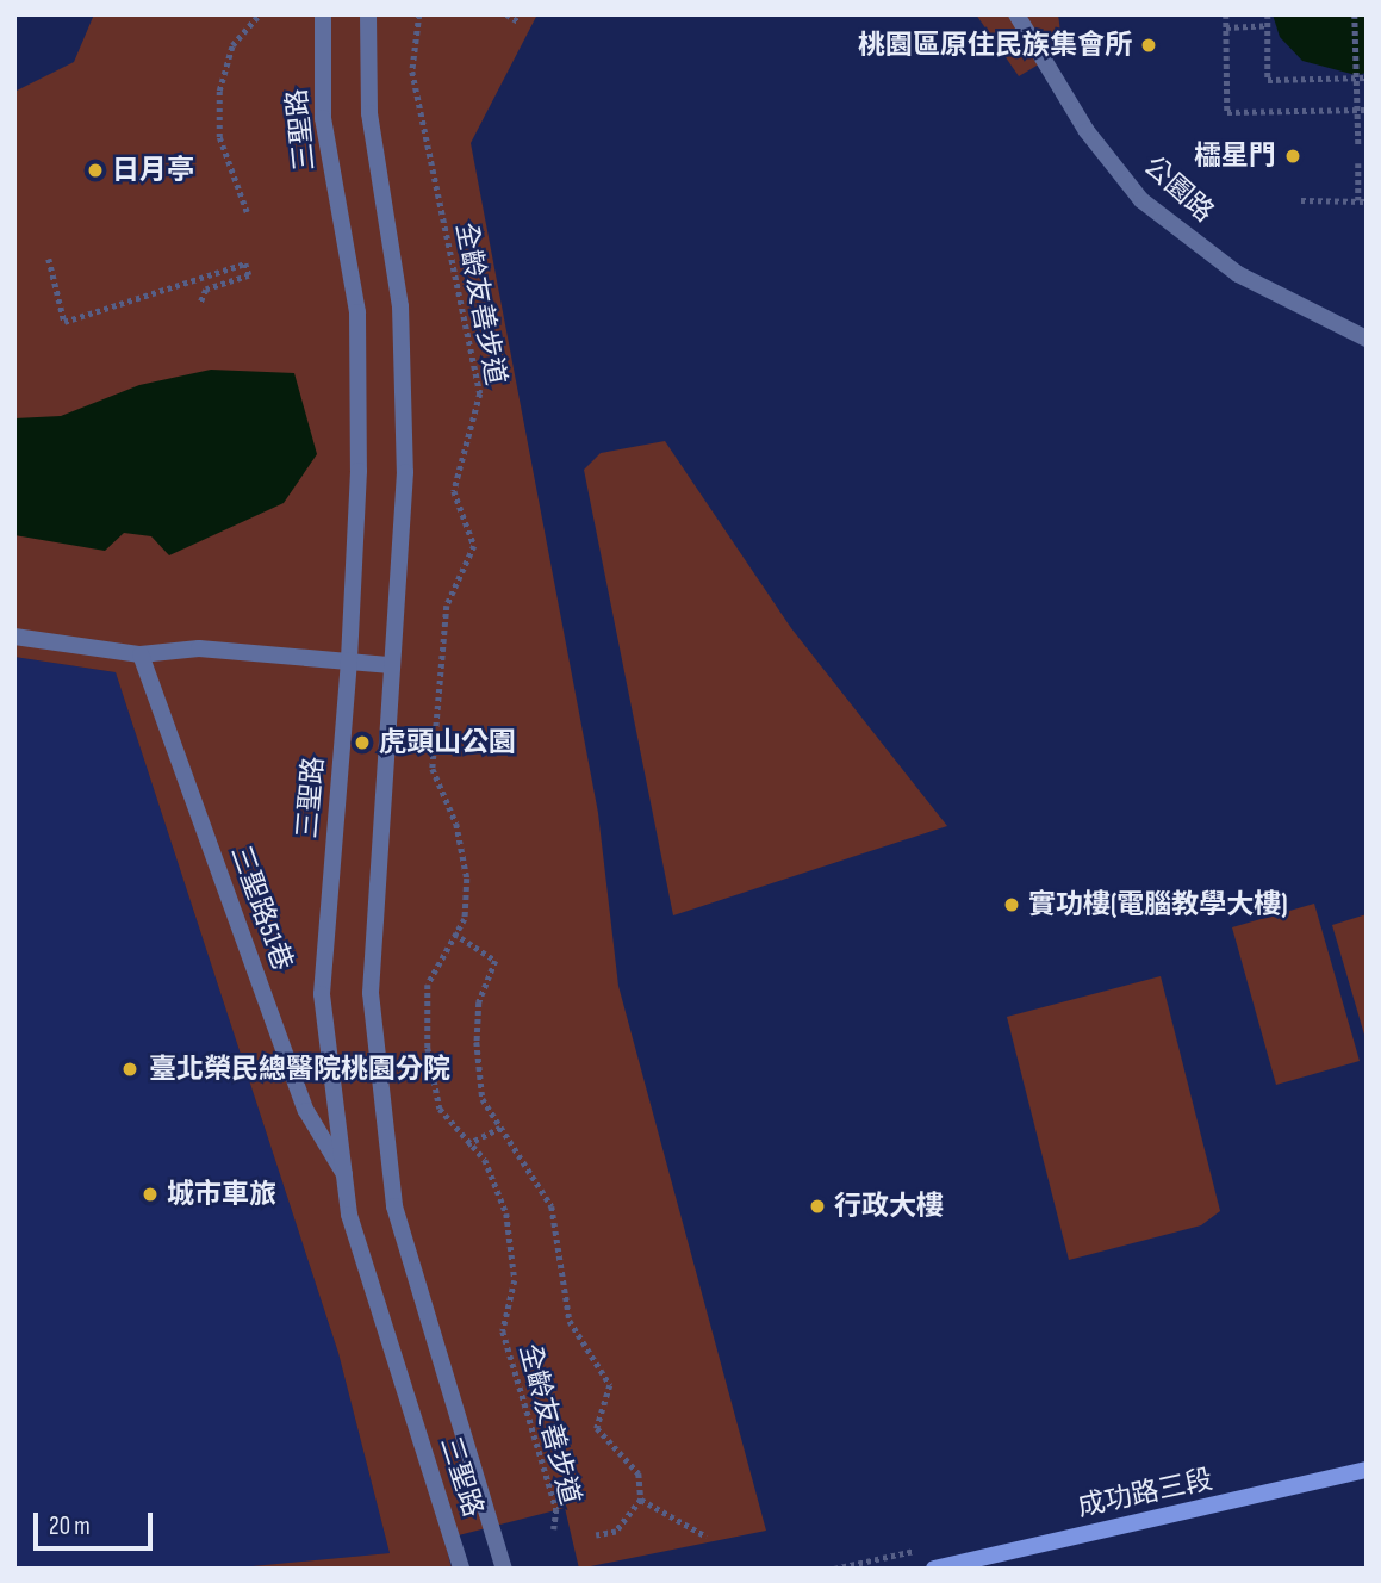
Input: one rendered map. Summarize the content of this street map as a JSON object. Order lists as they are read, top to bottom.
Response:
{
  "streets": {
    "street": [
      "三聖路",
      "公園路",
      "三聖路51巷",
      "成功路三段"
    ],
    "path": ["全齡友善步道"]
  },
  "crossings": [
    ["三聖路", "三聖路51巷"]
  ],
  "places": [
    "桃園區原住民族集會所",
    "櫺星門",
    "日月亭",
    "虎頭山公園",
    "實功樓(電腦教學大樓)",
    "臺北榮民總醫院桃園分院",
    "城市車旅",
    "行政大樓"
  ],
  "scale_bar": "20 m"
}
